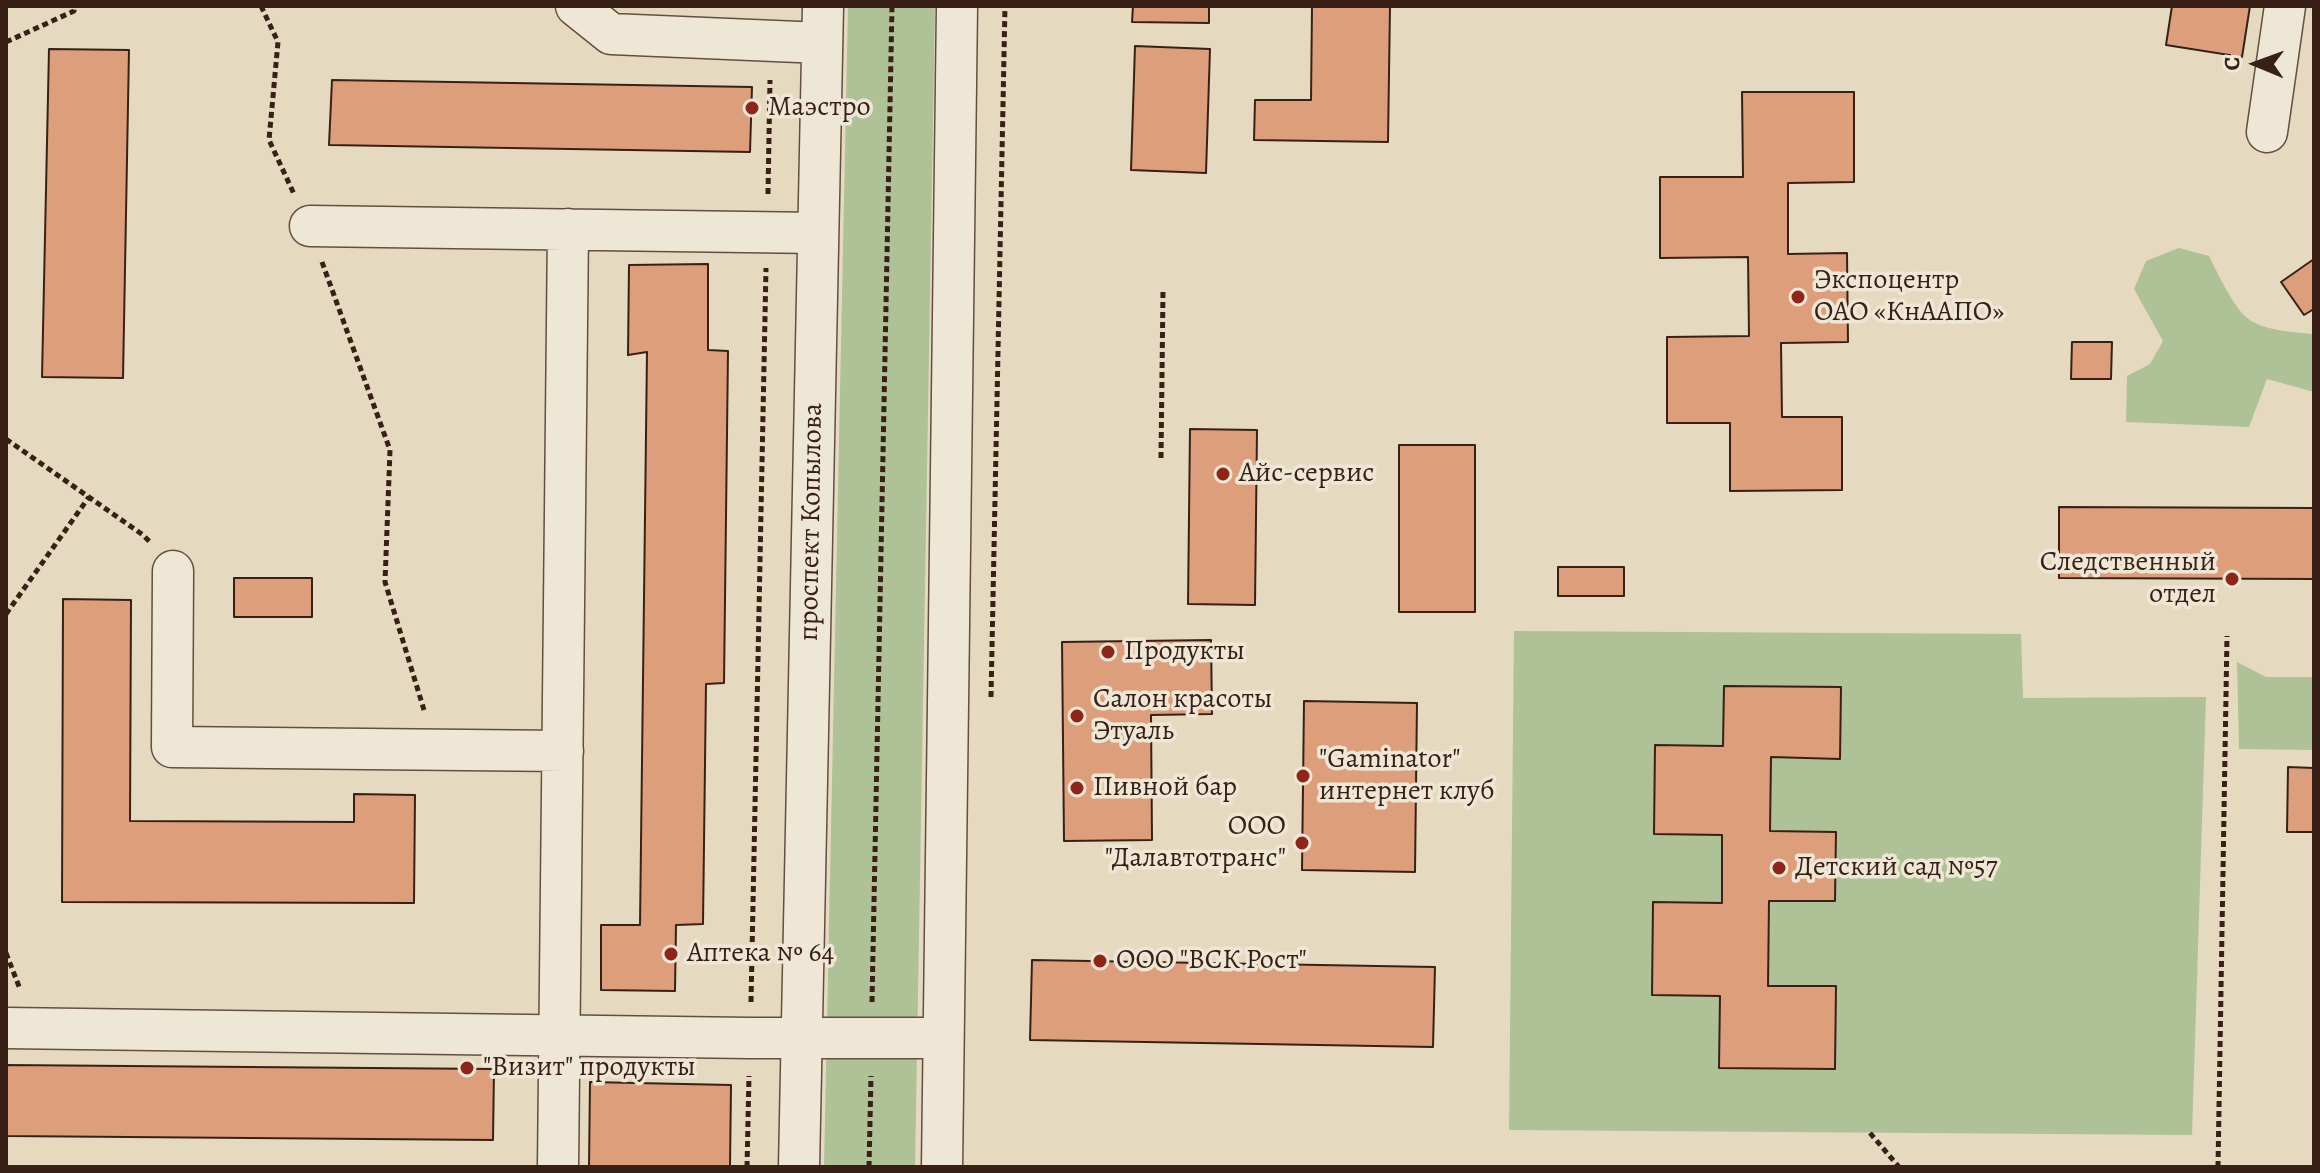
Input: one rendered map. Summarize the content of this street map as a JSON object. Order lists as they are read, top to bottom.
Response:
{
  "streets": {
    "street": ["проспект Копылова"]
  },
  "places": [
    "Маэстро",
    "Экспоцентр ОАО «КнААПО»",
    "Айс-сервис",
    "Следственный отдел",
    "Продукты",
    "Салон красоты Этуаль",
    "\"Gaminator\" интернет клуб",
    "Пивной бар",
    "ООО \"Далавтотранс\"",
    "Детский сад №57",
    "Аптека № 64",
    "ООО \"ВСК Рост\"",
    "\"Визит\" продукты"
  ],
  "north": "left"
}
